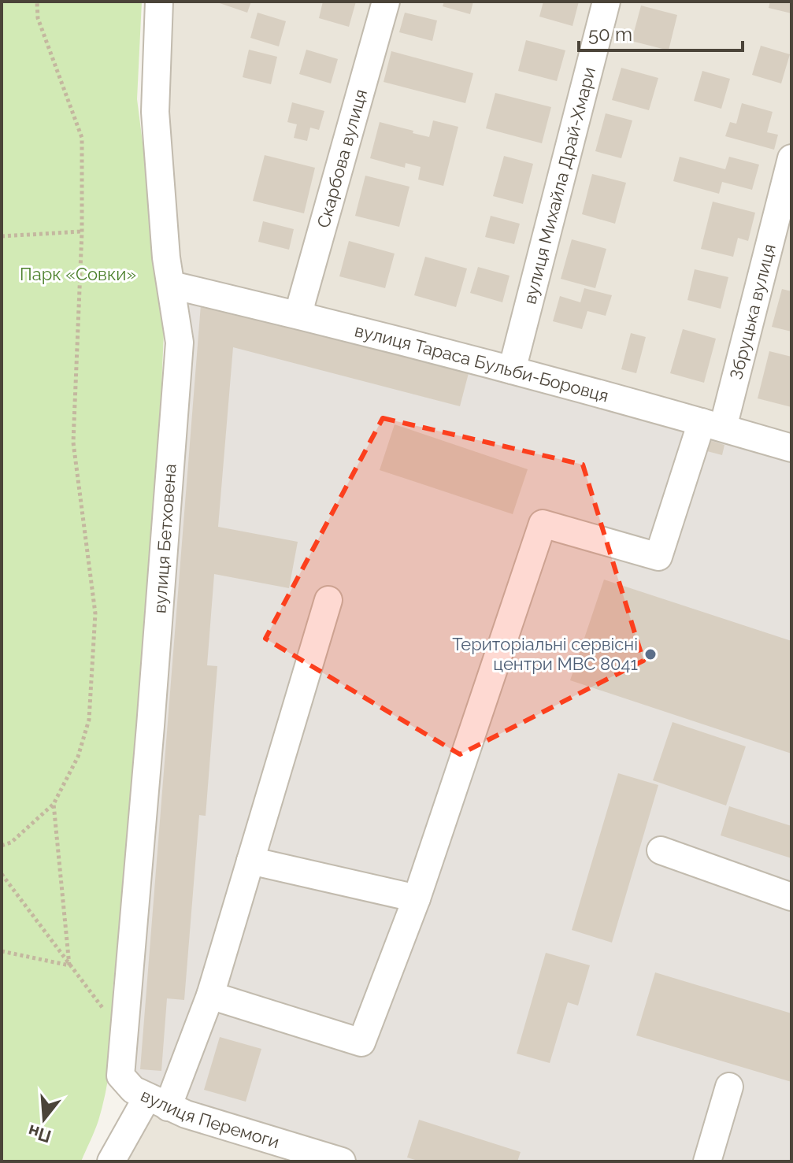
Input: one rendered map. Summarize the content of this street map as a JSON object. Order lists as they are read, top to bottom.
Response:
{
  "streets": {
    "street": [
      "Скарбова вулиця",
      "вулиця Михайла Драй-Хмари",
      "Збруцька вулиця",
      "вулиця Тараса Бульби-Боровця",
      "вулиця Бетховена",
      "вулиця Перемоги"
    ]
  },
  "crossings": [
    ["Скарбова вулиця", "вулиця Тараса Бульби-Боровця"],
    ["вулиця Михайла Драй-Хмари", "вулиця Тараса Бульби-Боровця"],
    ["Збруцька вулиця", "вулиця Тараса Бульби-Боровця"],
    ["вулиця Тараса Бульби-Боровця", "вулиця Бетховена"],
    ["вулиця Бетховена", "вулиця Перемоги"]
  ],
  "parks": ["Парк «Совки»"],
  "places": ["Територіальні сервісні центри МВС 8041"],
  "scale_bar": "50 m",
  "north": "bottom"
}
